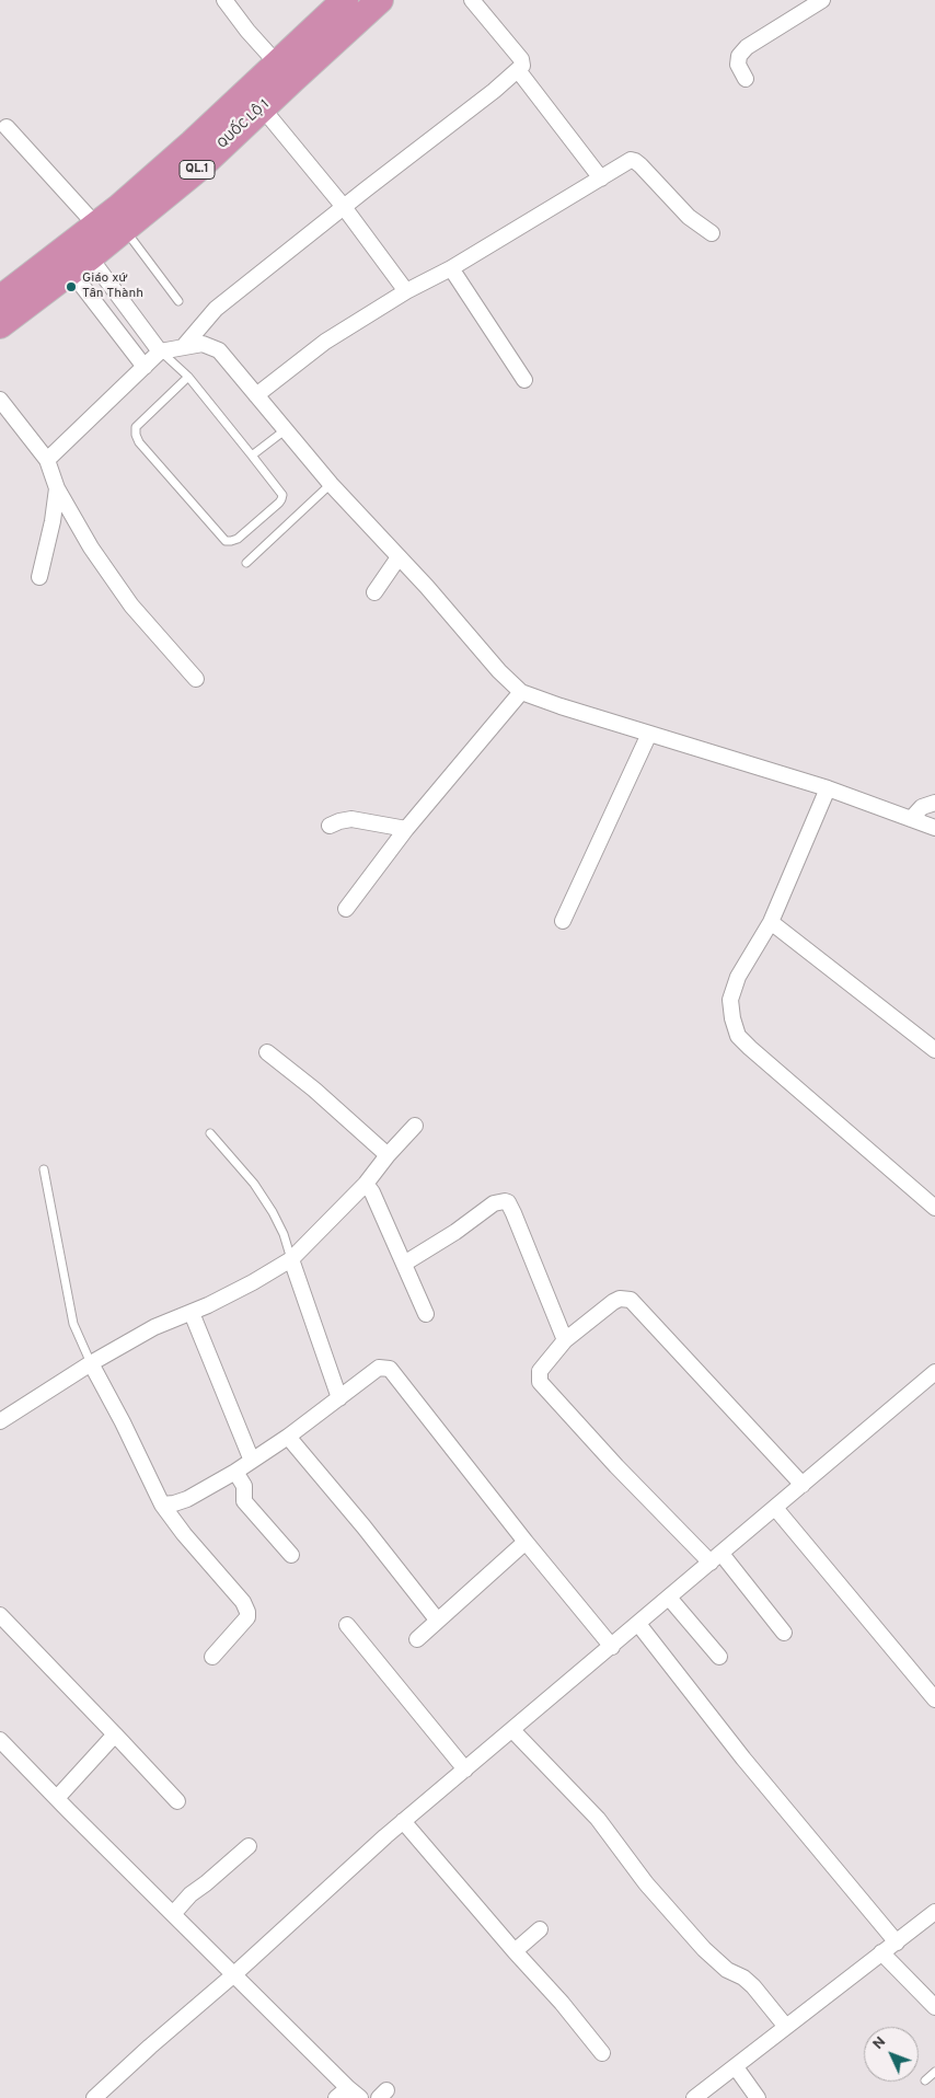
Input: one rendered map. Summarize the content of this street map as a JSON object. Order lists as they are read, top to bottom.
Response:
{
  "streets": {
    "highway": ["QUỐC LỘ 1", "QL.1"]
  },
  "places": ["Giáo xứ Tân Thành"],
  "north": "top left"
}
